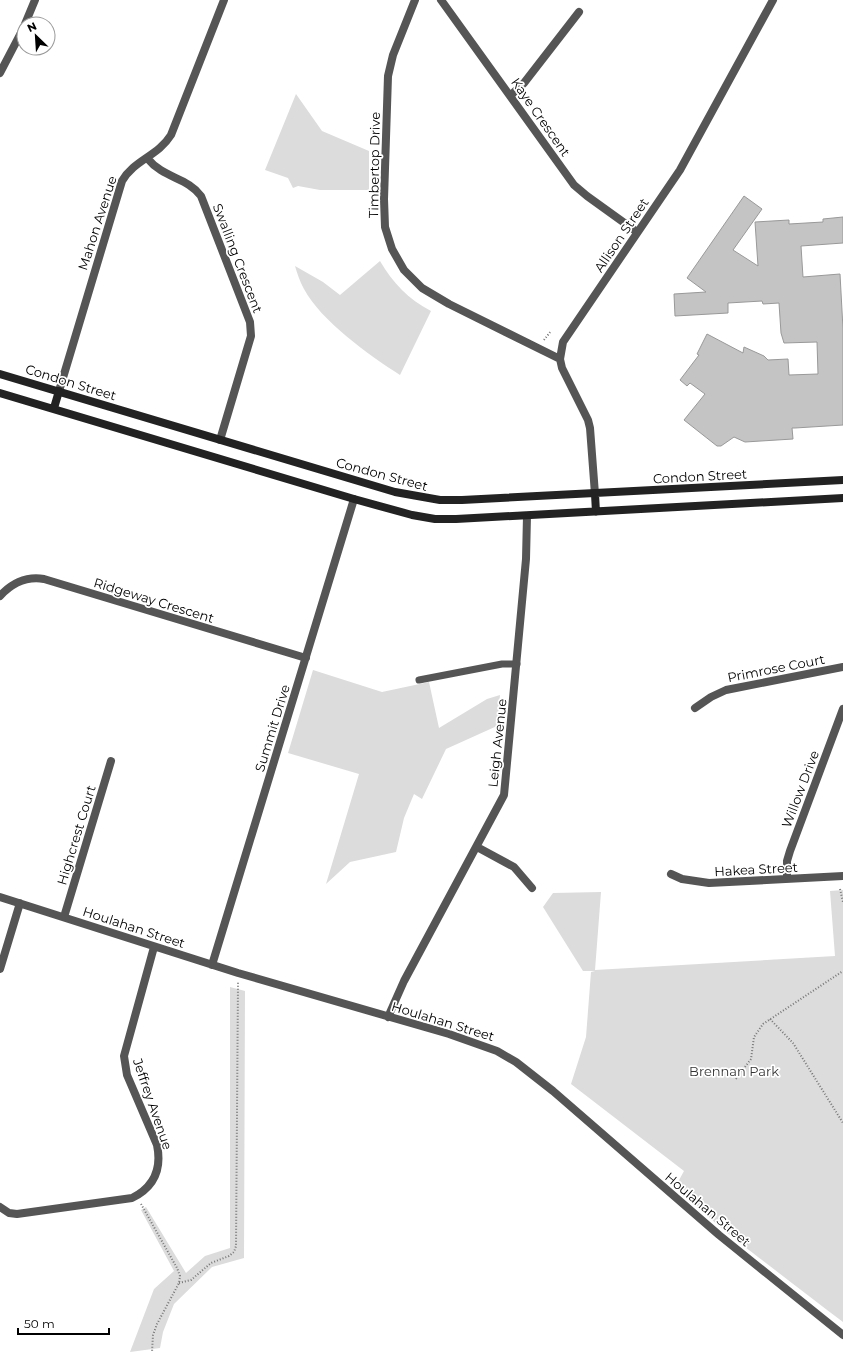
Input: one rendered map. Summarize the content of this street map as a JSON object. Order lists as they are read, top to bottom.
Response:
{
  "streets": {
    "main road": ["Mahon Avenue", "Condon Street"],
    "street": [
      "Kaye Crescent",
      "Timbertop Drive",
      "Allison Street",
      "Swalling Crescent",
      "Ridgeway Crescent",
      "Primrose Court",
      "Summit Drive",
      "Leigh Avenue",
      "Willow Drive",
      "Highcrest Court",
      "Hakea Street",
      "Houlahan Street",
      "Jeffrey Avenue"
    ]
  },
  "crossings": [
    ["Kaye Crescent", "Allison Street"],
    ["Timbertop Drive", "Allison Street"],
    ["Mahon Avenue", "Swalling Crescent"],
    ["Mahon Avenue", "Condon Street"],
    ["Allison Street", "Condon Street"],
    ["Swalling Crescent", "Condon Street"],
    ["Ridgeway Crescent", "Summit Drive"],
    ["Summit Drive", "Houlahan Street"],
    ["Leigh Avenue", "Houlahan Street"],
    ["Willow Drive", "Hakea Street"],
    ["Highcrest Court", "Houlahan Street"],
    ["Houlahan Street", "Jeffrey Avenue"]
  ],
  "parks": ["Brennan Park"],
  "scale_bar": "50 m",
  "north": "top left"
}
